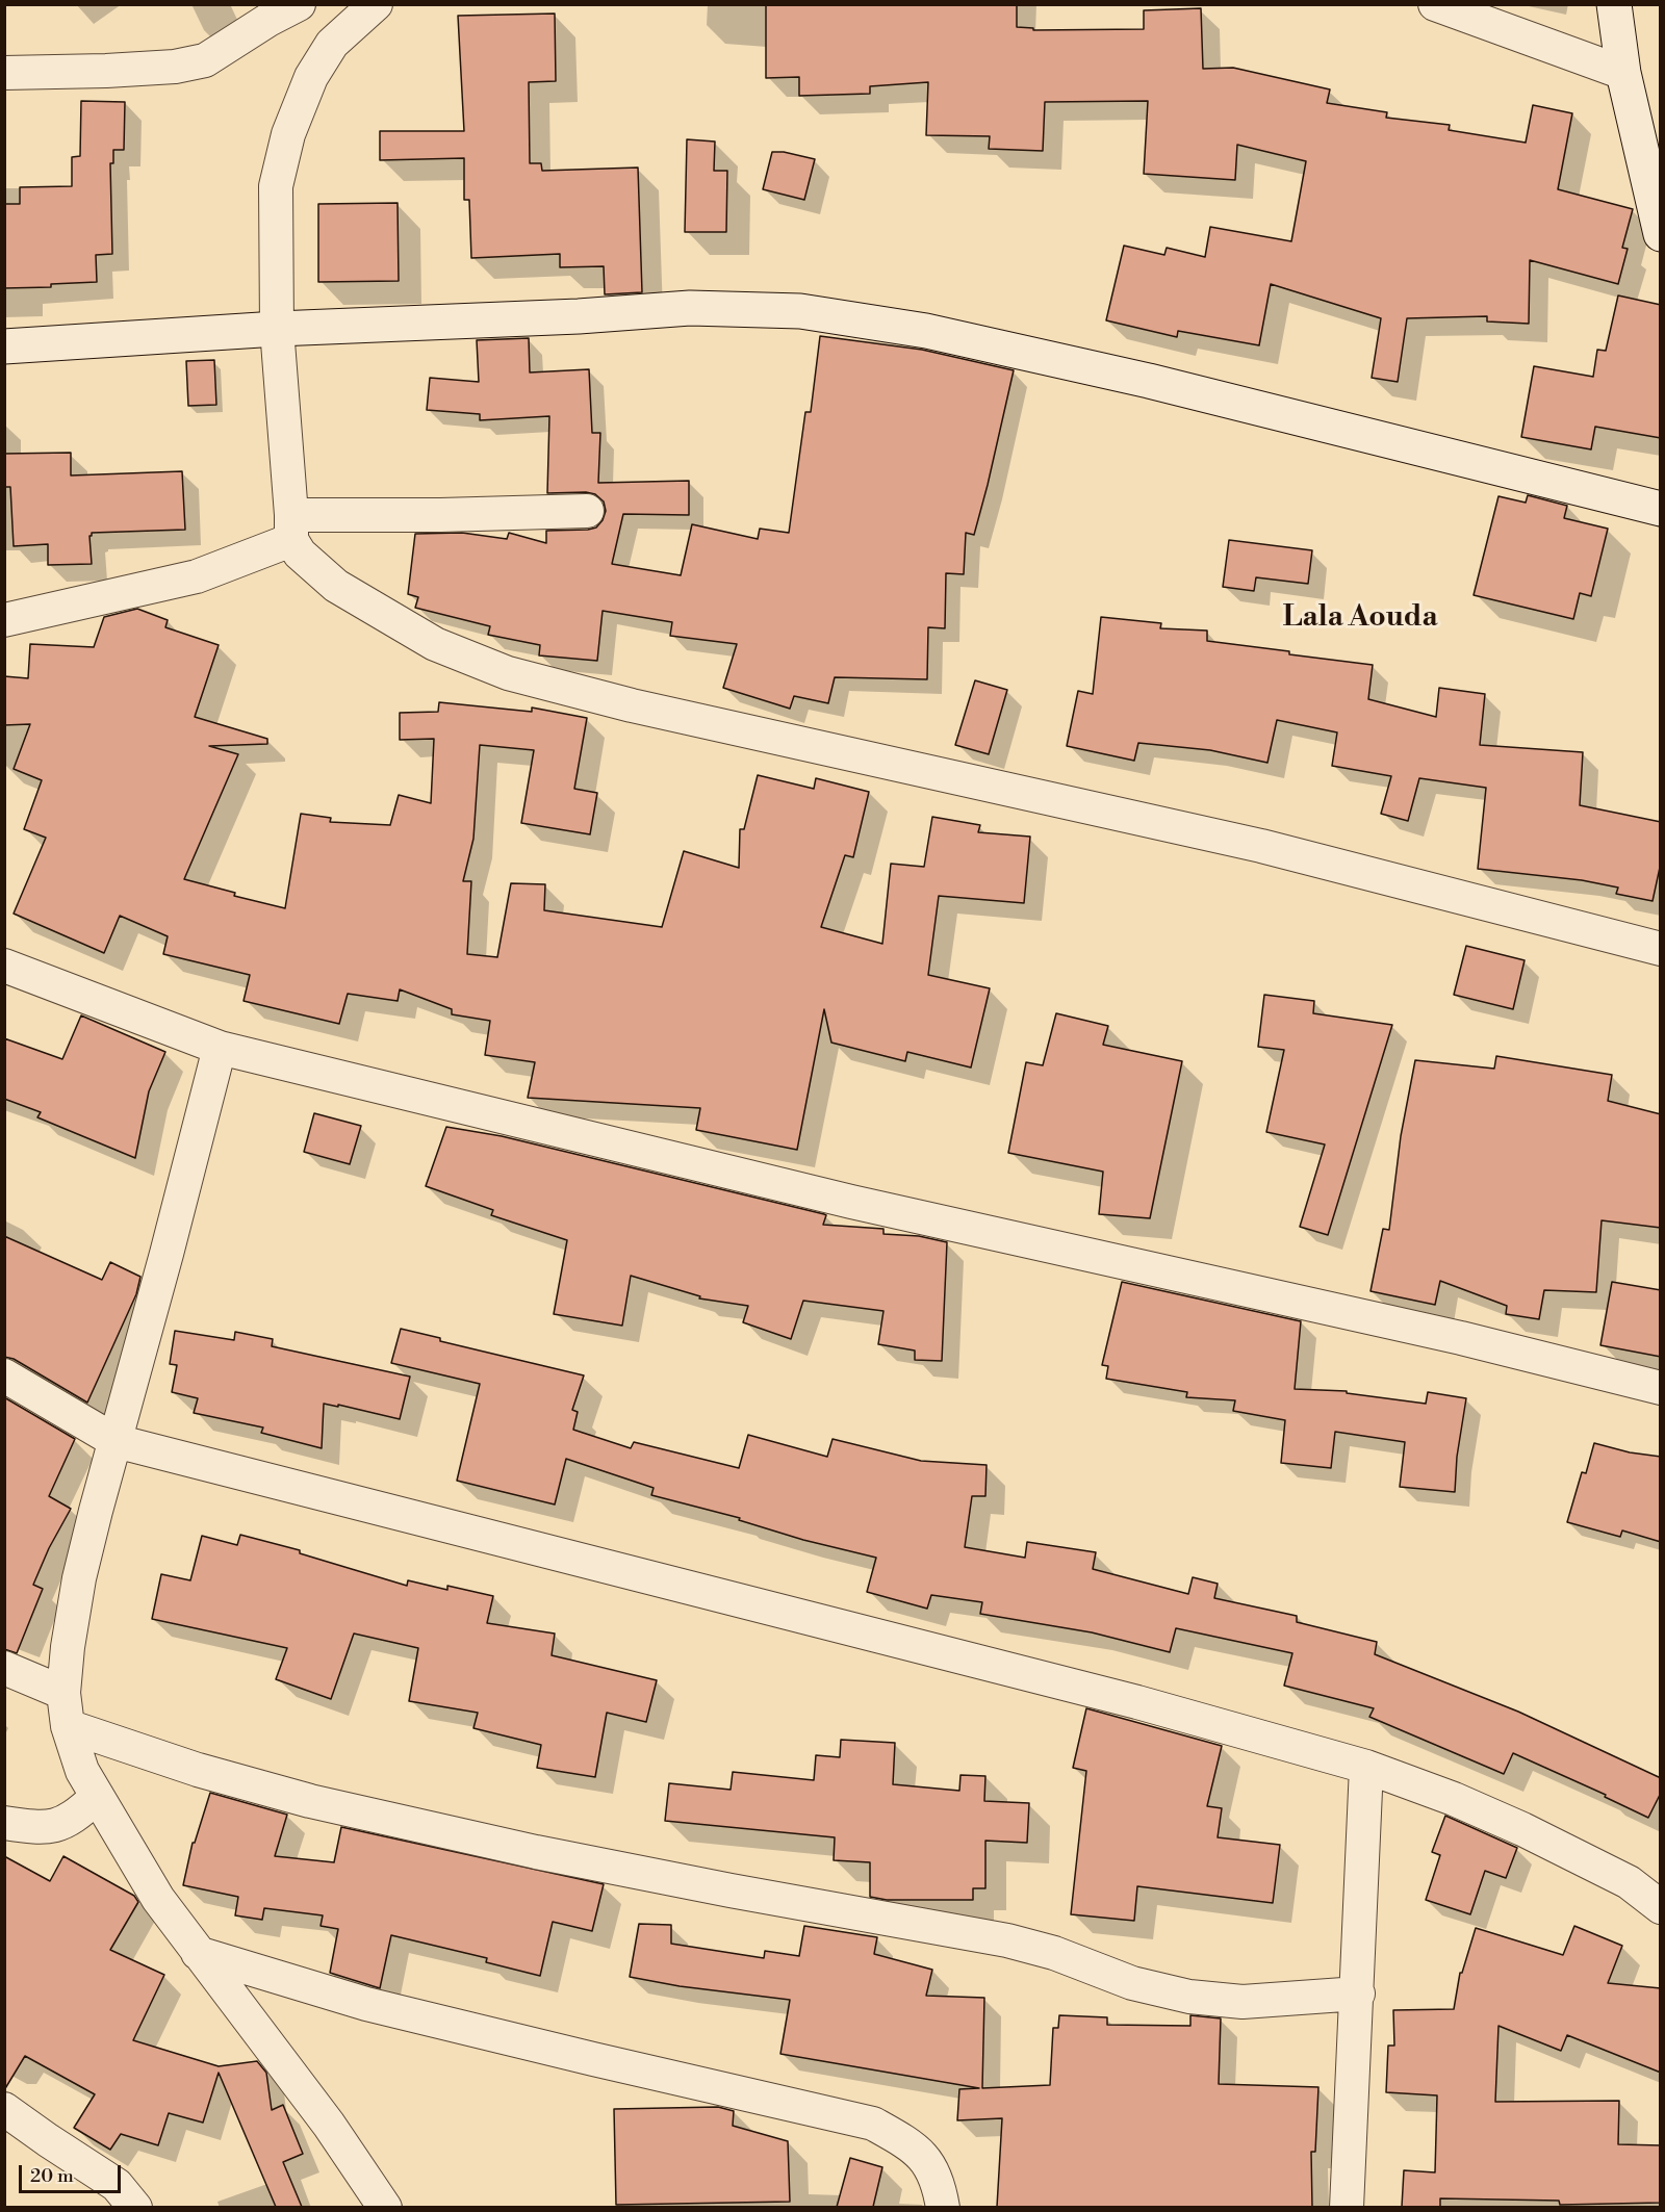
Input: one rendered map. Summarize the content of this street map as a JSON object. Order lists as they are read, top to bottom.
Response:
{
  "districts": ["Lala Aouda"],
  "scale_bar": "20 m"
}
